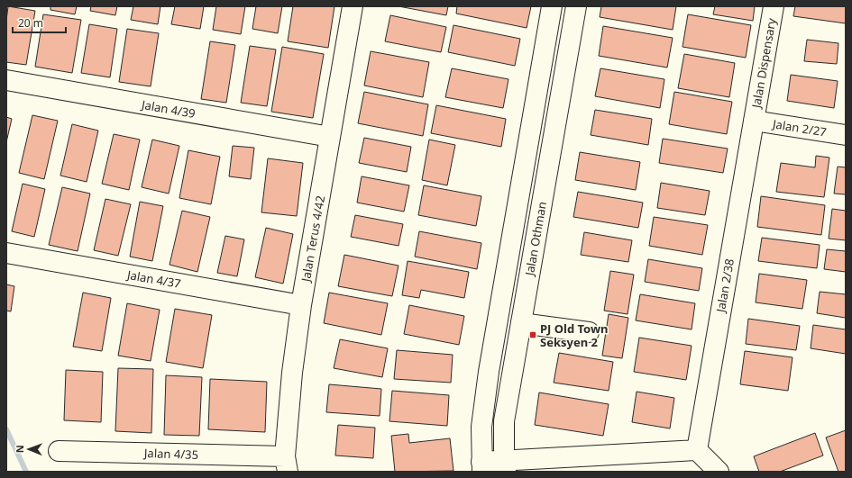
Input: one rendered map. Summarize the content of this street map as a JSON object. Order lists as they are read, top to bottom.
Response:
{
  "streets": {
    "street": [
      "Jalan Dispensary",
      "Jalan 4/39",
      "Jalan 2/27",
      "Jalan Terus 4/42",
      "Jalan Othman",
      "Jalan 4/37",
      "Jalan 2/38",
      "Jalan 4/35"
    ]
  },
  "crossings": [
    ["Jalan Dispensary", "Jalan 2/27"],
    ["Jalan Dispensary", "Jalan 2/38"],
    ["Jalan 4/39", "Jalan Terus 4/42"],
    ["Jalan 2/27", "Jalan 2/38"],
    ["Jalan Terus 4/42", "Jalan 4/37"],
    ["Jalan Terus 4/42", "Jalan 4/35"]
  ],
  "places": {
    "transit": ["PJ Old Town Seksyen 2"]
  },
  "scale_bar": "20 m",
  "north": "left"
}
